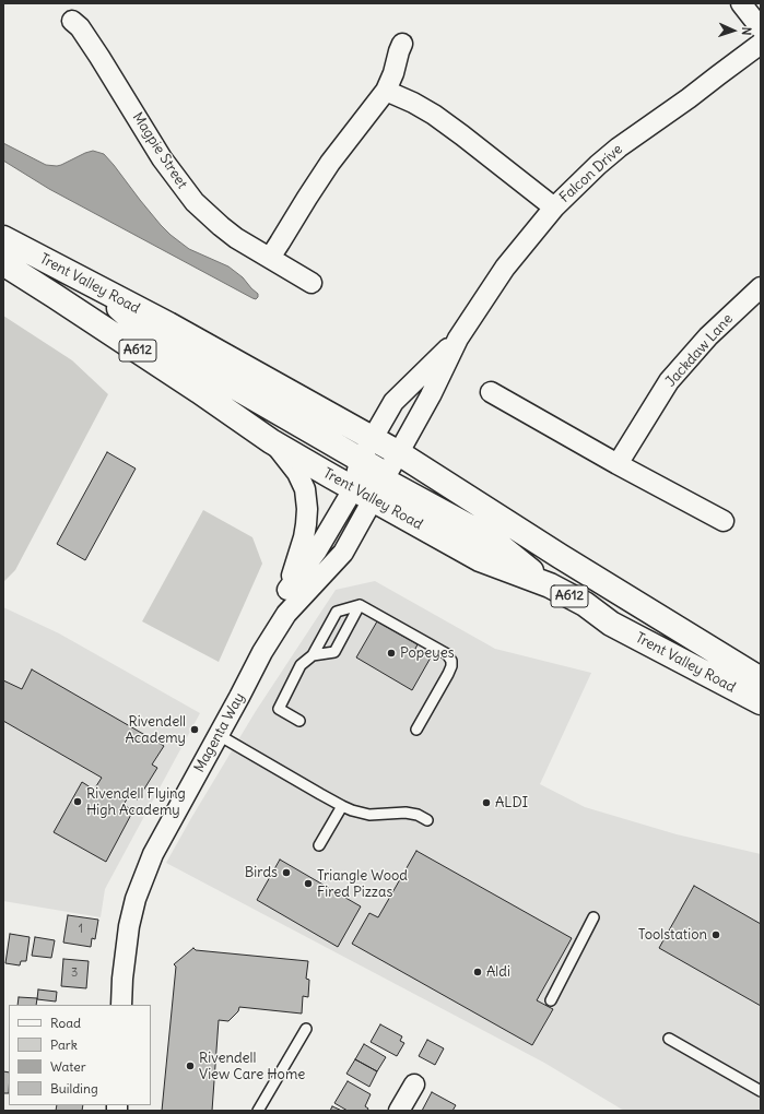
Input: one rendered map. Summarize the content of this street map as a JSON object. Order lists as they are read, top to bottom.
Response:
{
  "streets": {
    "main road": ["Trent Valley Road", "A612"],
    "street": [
      "Magpie Street",
      "Falcon Drive",
      "Jackdaw Lane",
      "Magenta Way"
    ]
  },
  "crossings": [
    ["Falcon Drive", "Trent Valley Road"],
    ["Falcon Drive", "A612"],
    ["Falcon Drive", "Magenta Way"],
    ["Trent Valley Road", "A612"],
    ["Trent Valley Road", "Magenta Way"],
    ["A612", "Magenta Way"]
  ],
  "places": [
    "Popeyes",
    "Rivendell Academy",
    "Rivendell Flying High Academy",
    "ALDI",
    "Birds",
    "Triangle Wood Fired Pizzas",
    "Toolstation",
    "Aldi",
    "Rivendell View Care Home"
  ],
  "house_numbers": ["1", "3"],
  "legend": [
    "Road",
    "Park",
    "Water",
    "Building"
  ],
  "north": "right"
}
